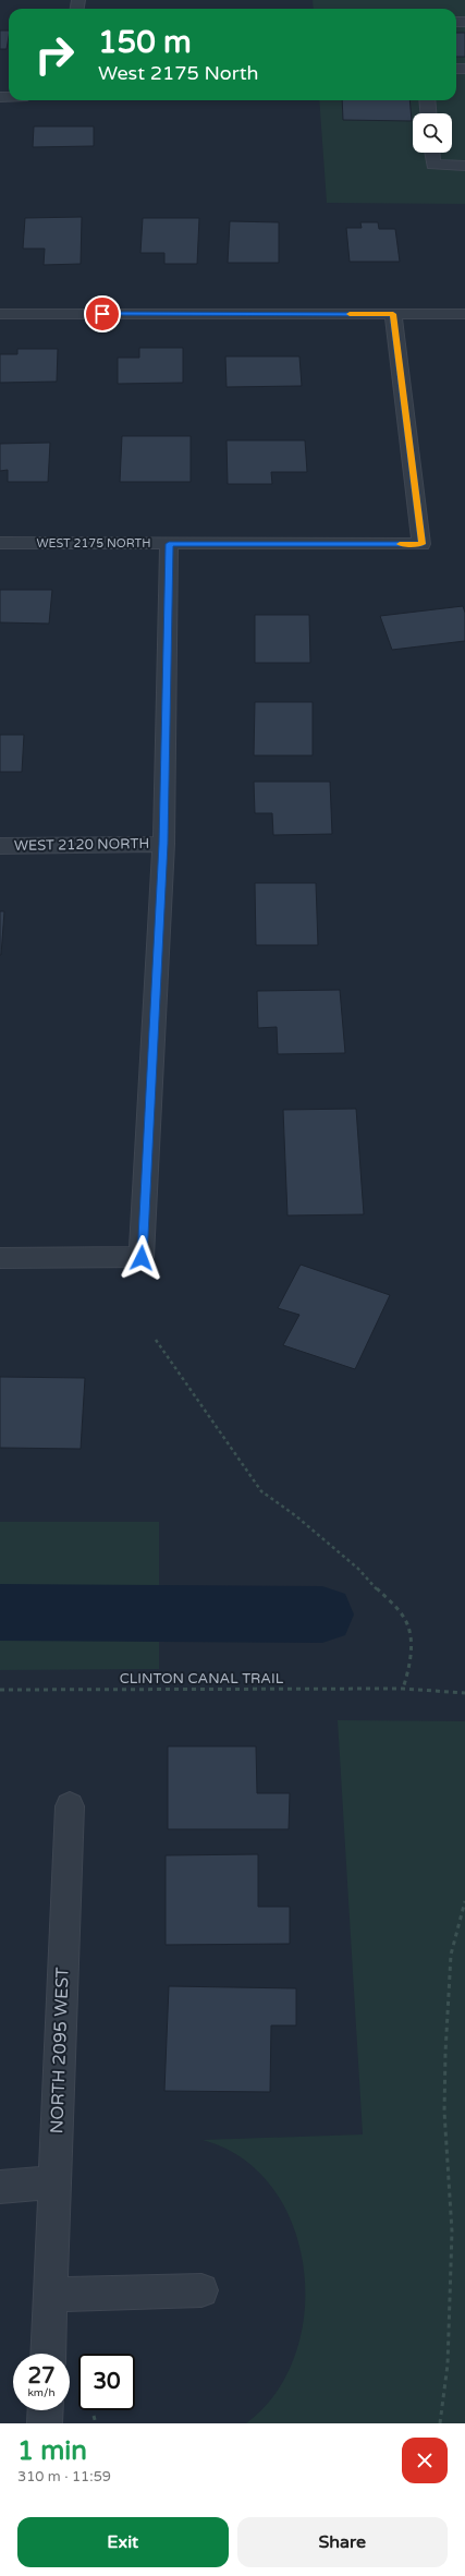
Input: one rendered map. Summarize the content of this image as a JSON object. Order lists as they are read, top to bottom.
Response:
{
  "streets": {
    "street": ["WEST 2175 NORTH", "WEST 2120 NORTH", "NORTH 2095 WEST"],
    "path": ["CLINTON CANAL TRAIL"]
  },
  "page": {
    "turn": ["150 m", "West 2175 North"],
    "speed": "27 km/h",
    "limit": "30",
    "heading": ["1 min", "310 m · 11:59"],
    "buttons": ["Exit", "Share"]
  }
}
